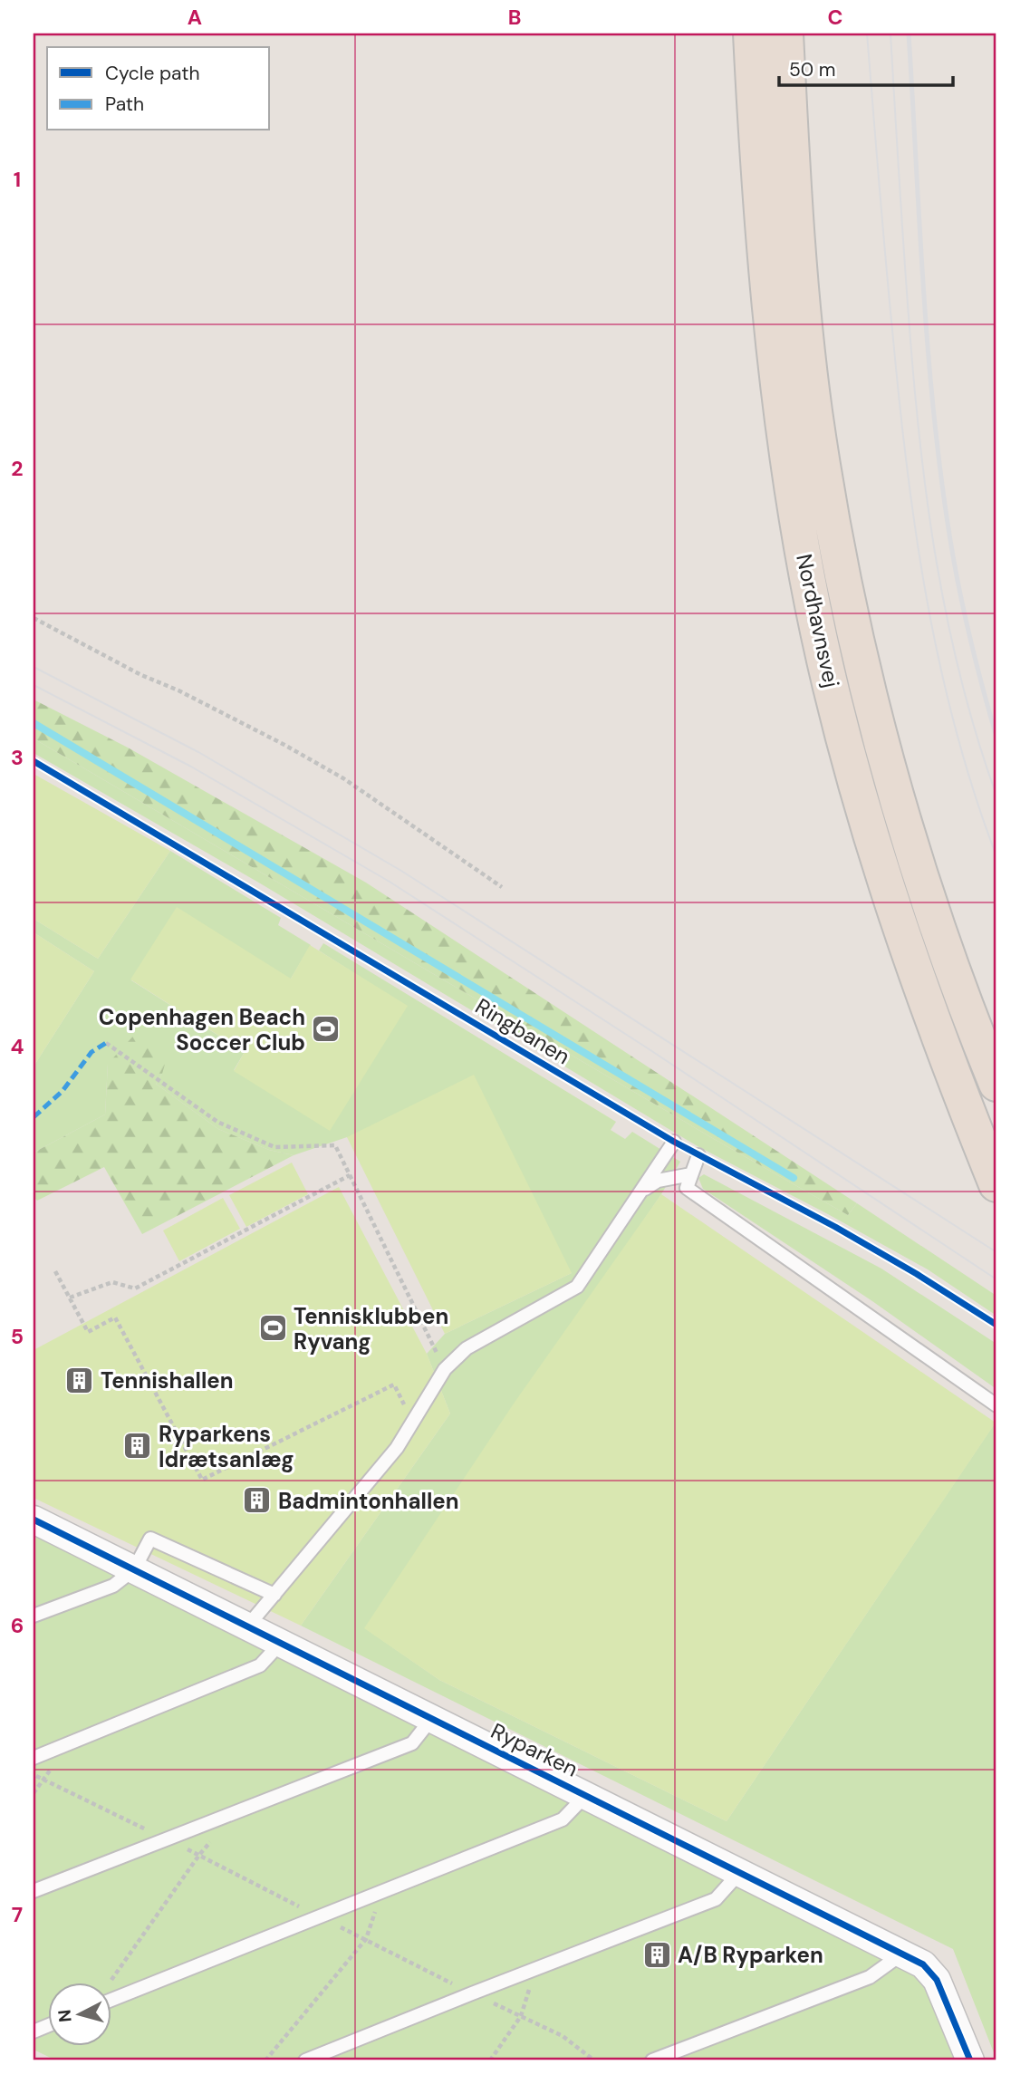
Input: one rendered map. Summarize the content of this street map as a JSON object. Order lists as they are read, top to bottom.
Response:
{
  "streets": {
    "highway": ["Nordhavnsvej"],
    "street": ["Ryparken"],
    "cycle path": ["Ringbanen"]
  },
  "places": {
    "sports": ["Copenhagen Beach Soccer Club", "Tennisklubben Ryvang"],
    "building": [
      "Tennishallen",
      "Ryparkens Idrætsanlæg",
      "Badmintonhallen",
      "A/B Ryparken"
    ]
  },
  "legend": ["Cycle path", "Path"],
  "scale_bar": "50 m",
  "north": "left",
  "grid": {
    "columns": ["A", "B", "C"],
    "rows": [
      "1",
      "2",
      "3",
      "4",
      "5",
      "6",
      "7"
    ]
  }
}
